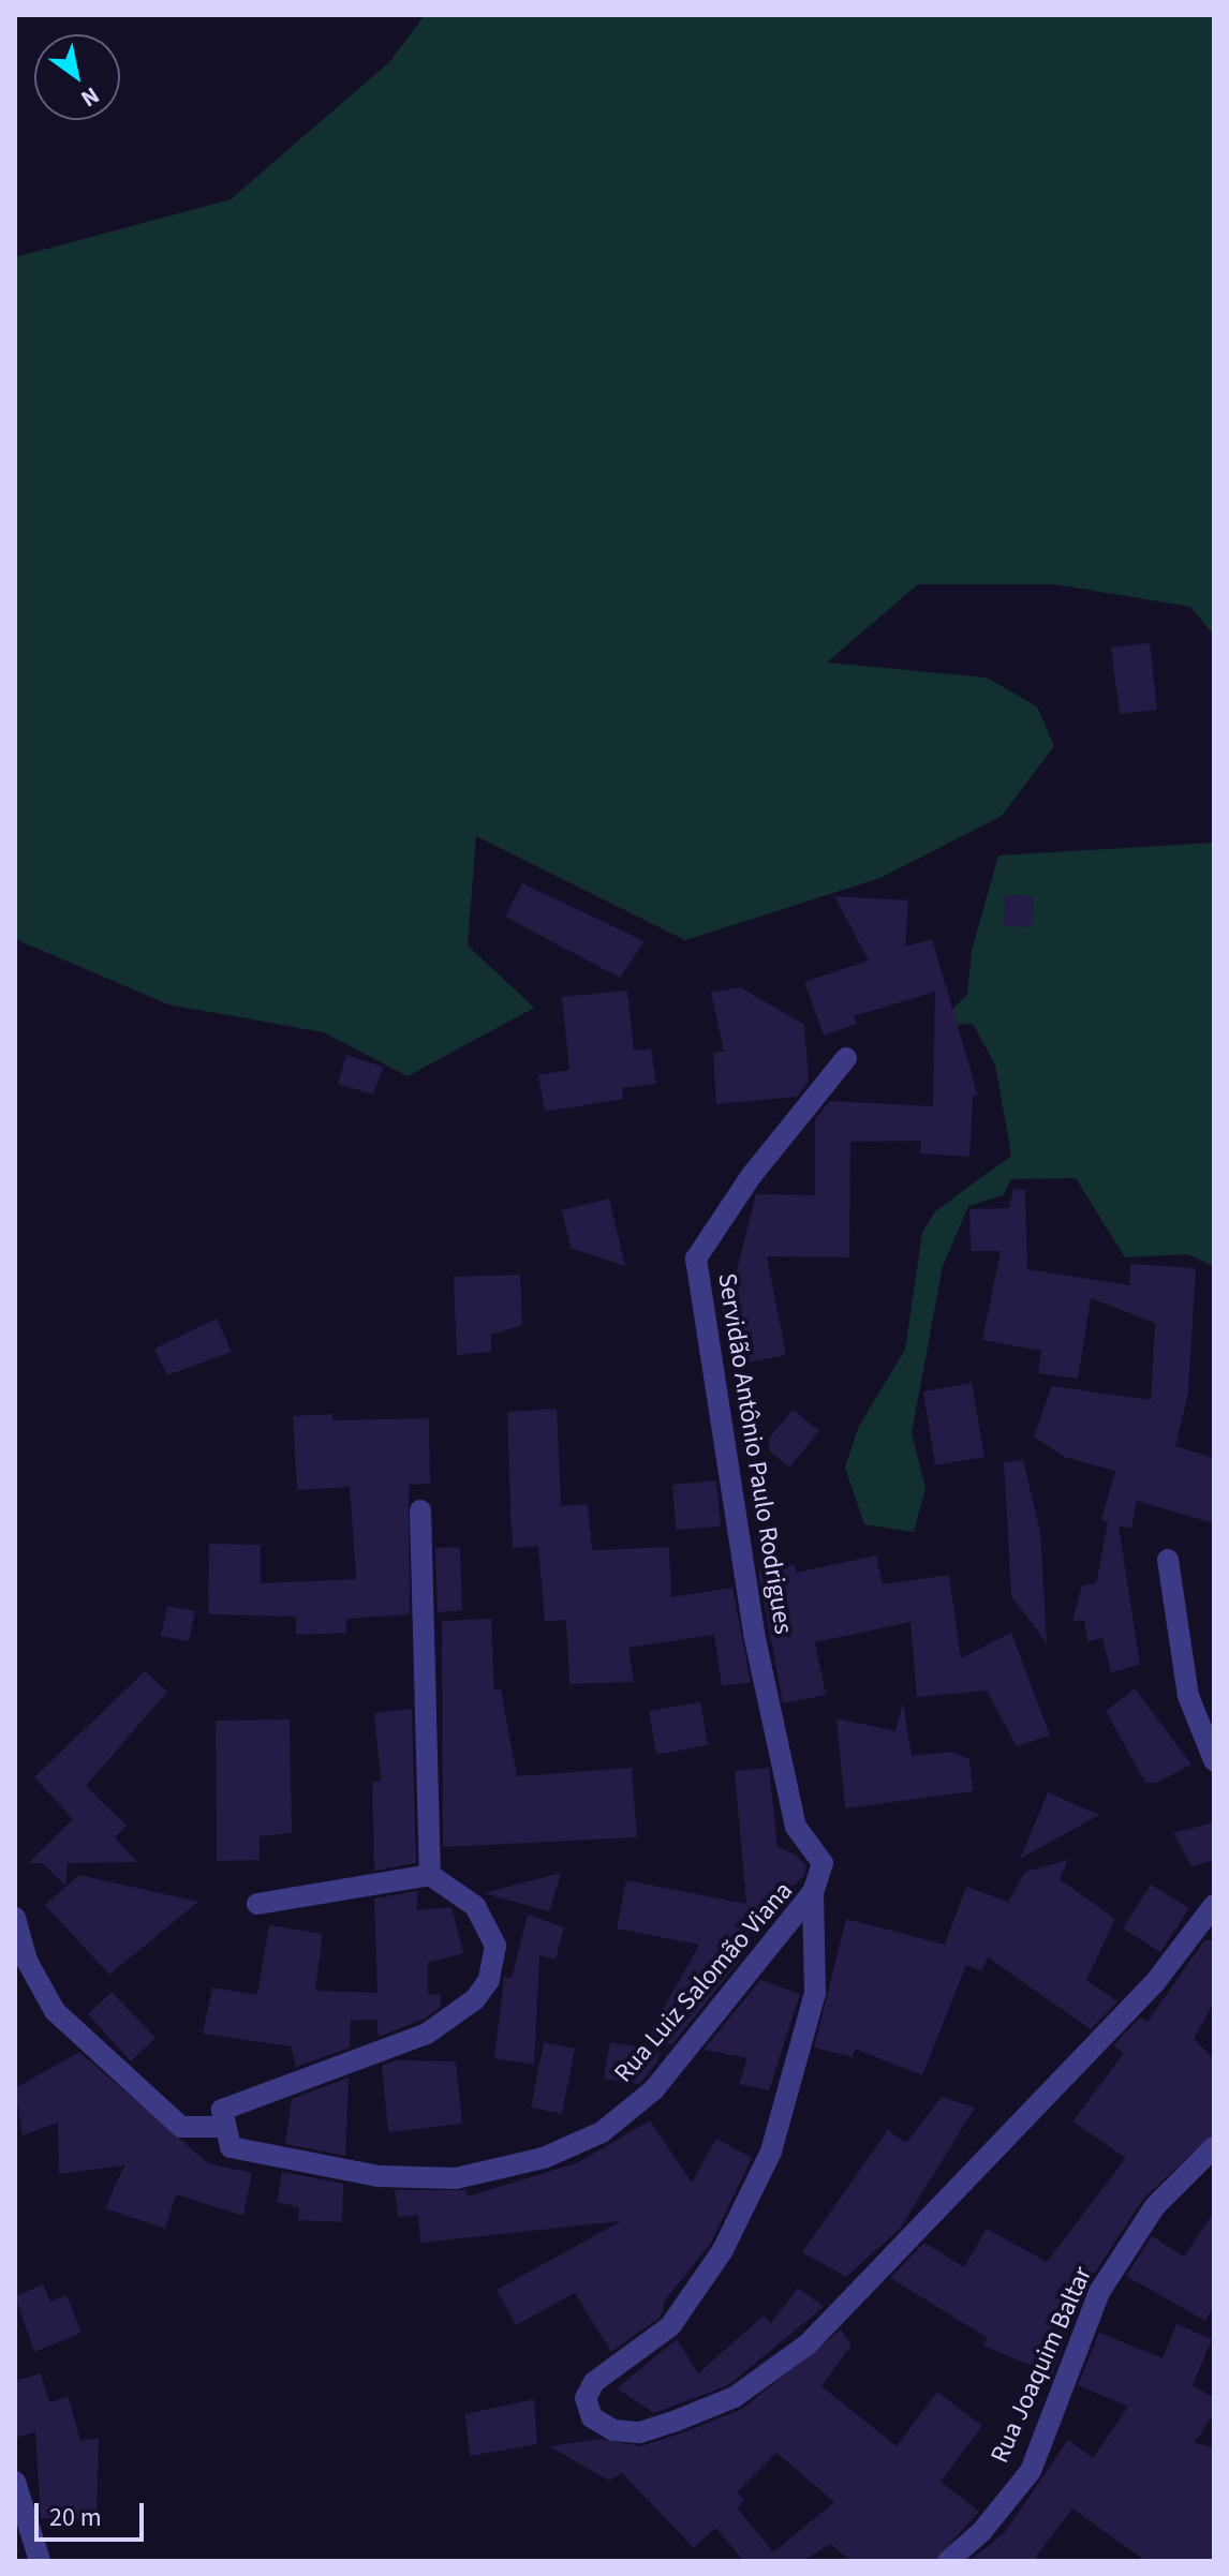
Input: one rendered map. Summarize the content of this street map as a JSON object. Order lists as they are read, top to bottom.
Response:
{
  "streets": {
    "street": ["Servidão Antônio Paulo Rodrigues", "Rua Luiz Salomão Viana", "Rua Joaquim Baltar"]
  },
  "crossings": [
    ["Servidão Antônio Paulo Rodrigues", "Rua Luiz Salomão Viana"]
  ],
  "scale_bar": "20 m",
  "north": "bottom right"
}
